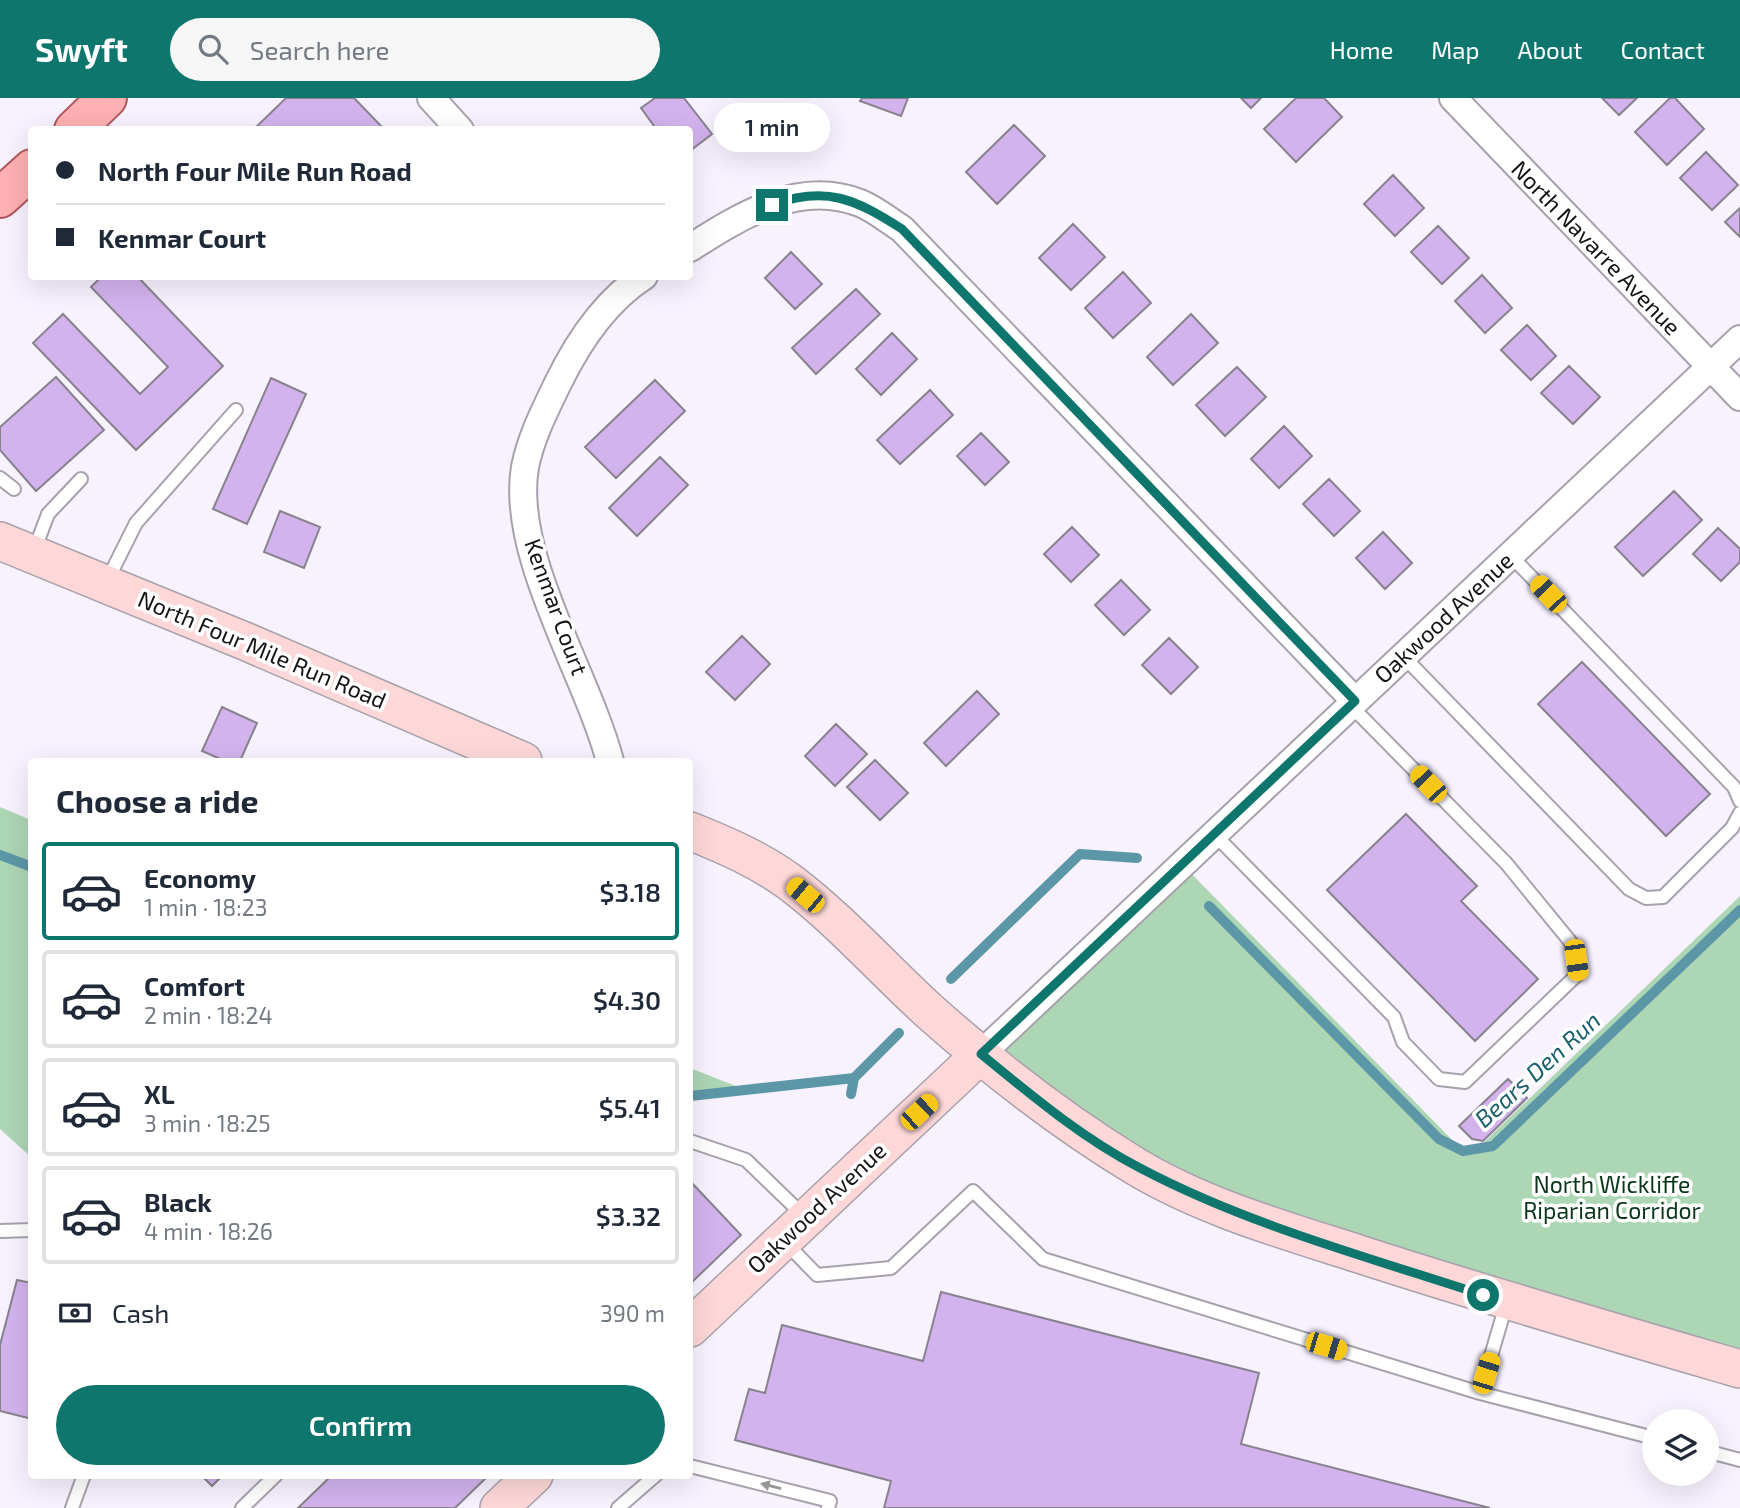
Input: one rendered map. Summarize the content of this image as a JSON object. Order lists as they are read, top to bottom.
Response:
{
  "streets": {
    "street": [
      "North Navarre Avenue",
      "Kenmar Court",
      "Oakwood Avenue",
      "North Four Mile Run Road"
    ]
  },
  "crossings": [
    ["North Navarre Avenue", "Oakwood Avenue"]
  ],
  "water": ["Bears Den Run"],
  "parks": ["North Wickliffe Riparian Corridor"],
  "page": {
    "header": "Swyft",
    "search": "Search here",
    "nav": [
      "Home",
      "Map",
      "About",
      "Contact"
    ],
    "bubble": "1 min",
    "banner": ["North Four Mile Run Road", "Kenmar Court"],
    "heading": "Choose a ride",
    "list": [
      {
        "name": "Economy",
        "note": "1 min · 18:23",
        "value": "$3.18"
      },
      {
        "name": "Comfort",
        "note": "2 min · 18:24",
        "value": "$4.30"
      },
      {
        "name": "XL",
        "note": "3 min · 18:25",
        "value": "$5.41"
      },
      {
        "name": "Black",
        "note": "4 min · 18:26",
        "value": "$3.32"
      }
    ],
    "pay": ["Cash", "390 m"],
    "buttons": "Confirm"
  }
}
